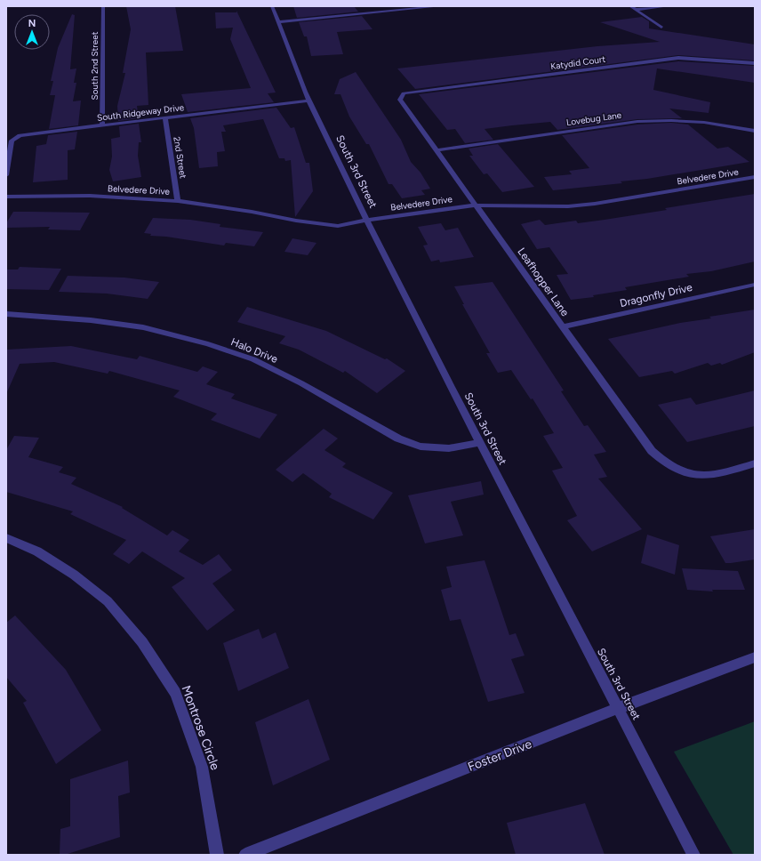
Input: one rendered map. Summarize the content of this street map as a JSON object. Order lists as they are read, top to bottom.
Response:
{
  "streets": {
    "street": [
      "Katydid Court",
      "South 2nd Street",
      "South Ridgeway Drive",
      "Lovebug Lane",
      "2nd Street",
      "South 3rd Street",
      "Belvedere Drive",
      "Leafhopper Lane",
      "Dragonfly Drive",
      "Halo Drive",
      "Montrose Circle",
      "Foster Drive"
    ]
  },
  "crossings": [
    ["Katydid Court", "Leafhopper Lane"],
    ["South 2nd Street", "South Ridgeway Drive"],
    ["South Ridgeway Drive", "2nd Street"],
    ["South Ridgeway Drive", "South 3rd Street"],
    ["Lovebug Lane", "Leafhopper Lane"],
    ["2nd Street", "Belvedere Drive"],
    ["South 3rd Street", "Belvedere Drive"],
    ["South 3rd Street", "Halo Drive"],
    ["South 3rd Street", "Foster Drive"],
    ["Belvedere Drive", "Leafhopper Lane"],
    ["Leafhopper Lane", "Dragonfly Drive"]
  ],
  "north": "top"
}
